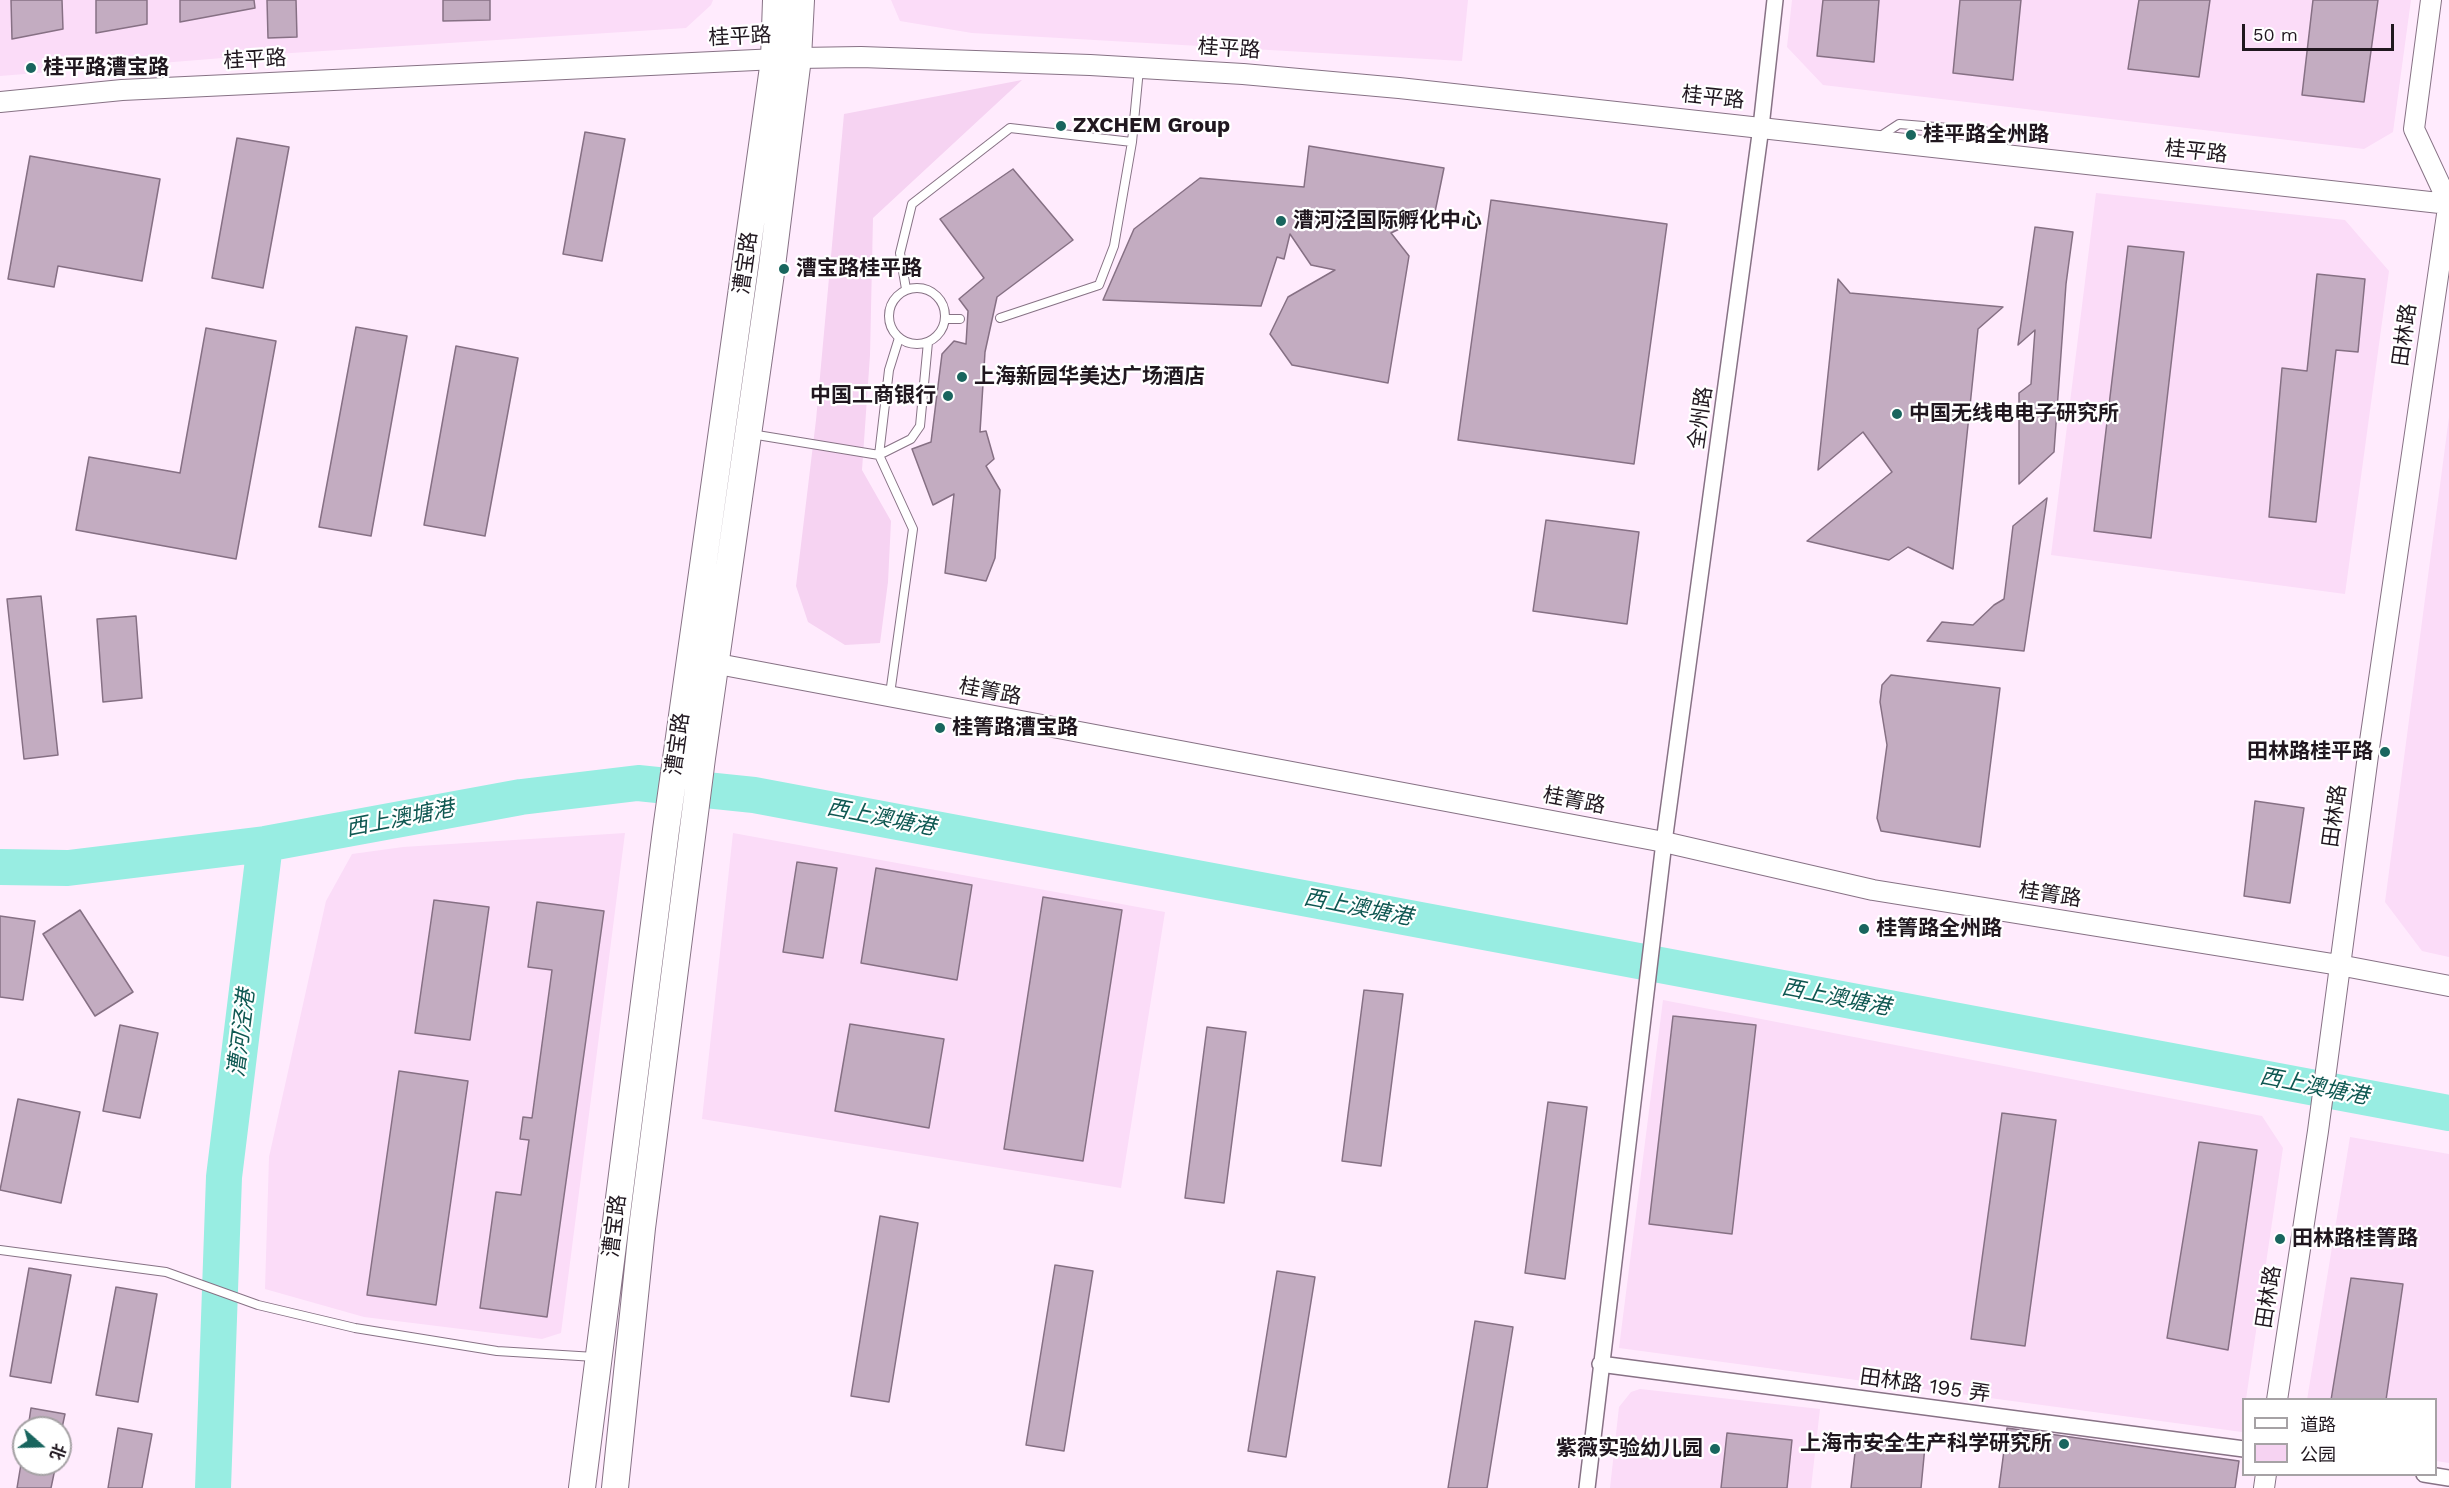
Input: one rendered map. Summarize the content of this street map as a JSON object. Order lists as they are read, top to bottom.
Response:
{
  "streets": {
    "main road": ["漕宝路"],
    "street": [
      "桂平路",
      "田林路",
      "全州路",
      "桂箐路",
      "田林路 195 弄"
    ]
  },
  "crossings": [
    ["桂平路", "漕宝路"],
    ["桂平路", "田林路"],
    ["桂平路", "全州路"],
    ["漕宝路", "桂箐路"],
    ["田林路", "桂箐路"],
    ["全州路", "桂箐路"],
    ["全州路", "田林路 195 弄"]
  ],
  "water": ["西上澳塘港", "漕河泾港"],
  "places": [
    "桂平路漕宝路",
    "ZXCHEM Group",
    "桂平路全州路",
    "漕河泾国际孵化中心",
    "漕宝路桂平路",
    "上海新园华美达广场酒店",
    "中国工商银行",
    "中国无线电电子研究所",
    "桂箐路漕宝路",
    "田林路桂平路",
    "桂箐路全州路",
    "田林路桂箐路",
    "上海市安全生产科学研究所",
    "紫薇实验幼儿园"
  ],
  "legend": ["道路", "公园"],
  "scale_bar": "50 m",
  "north": "right"
}
